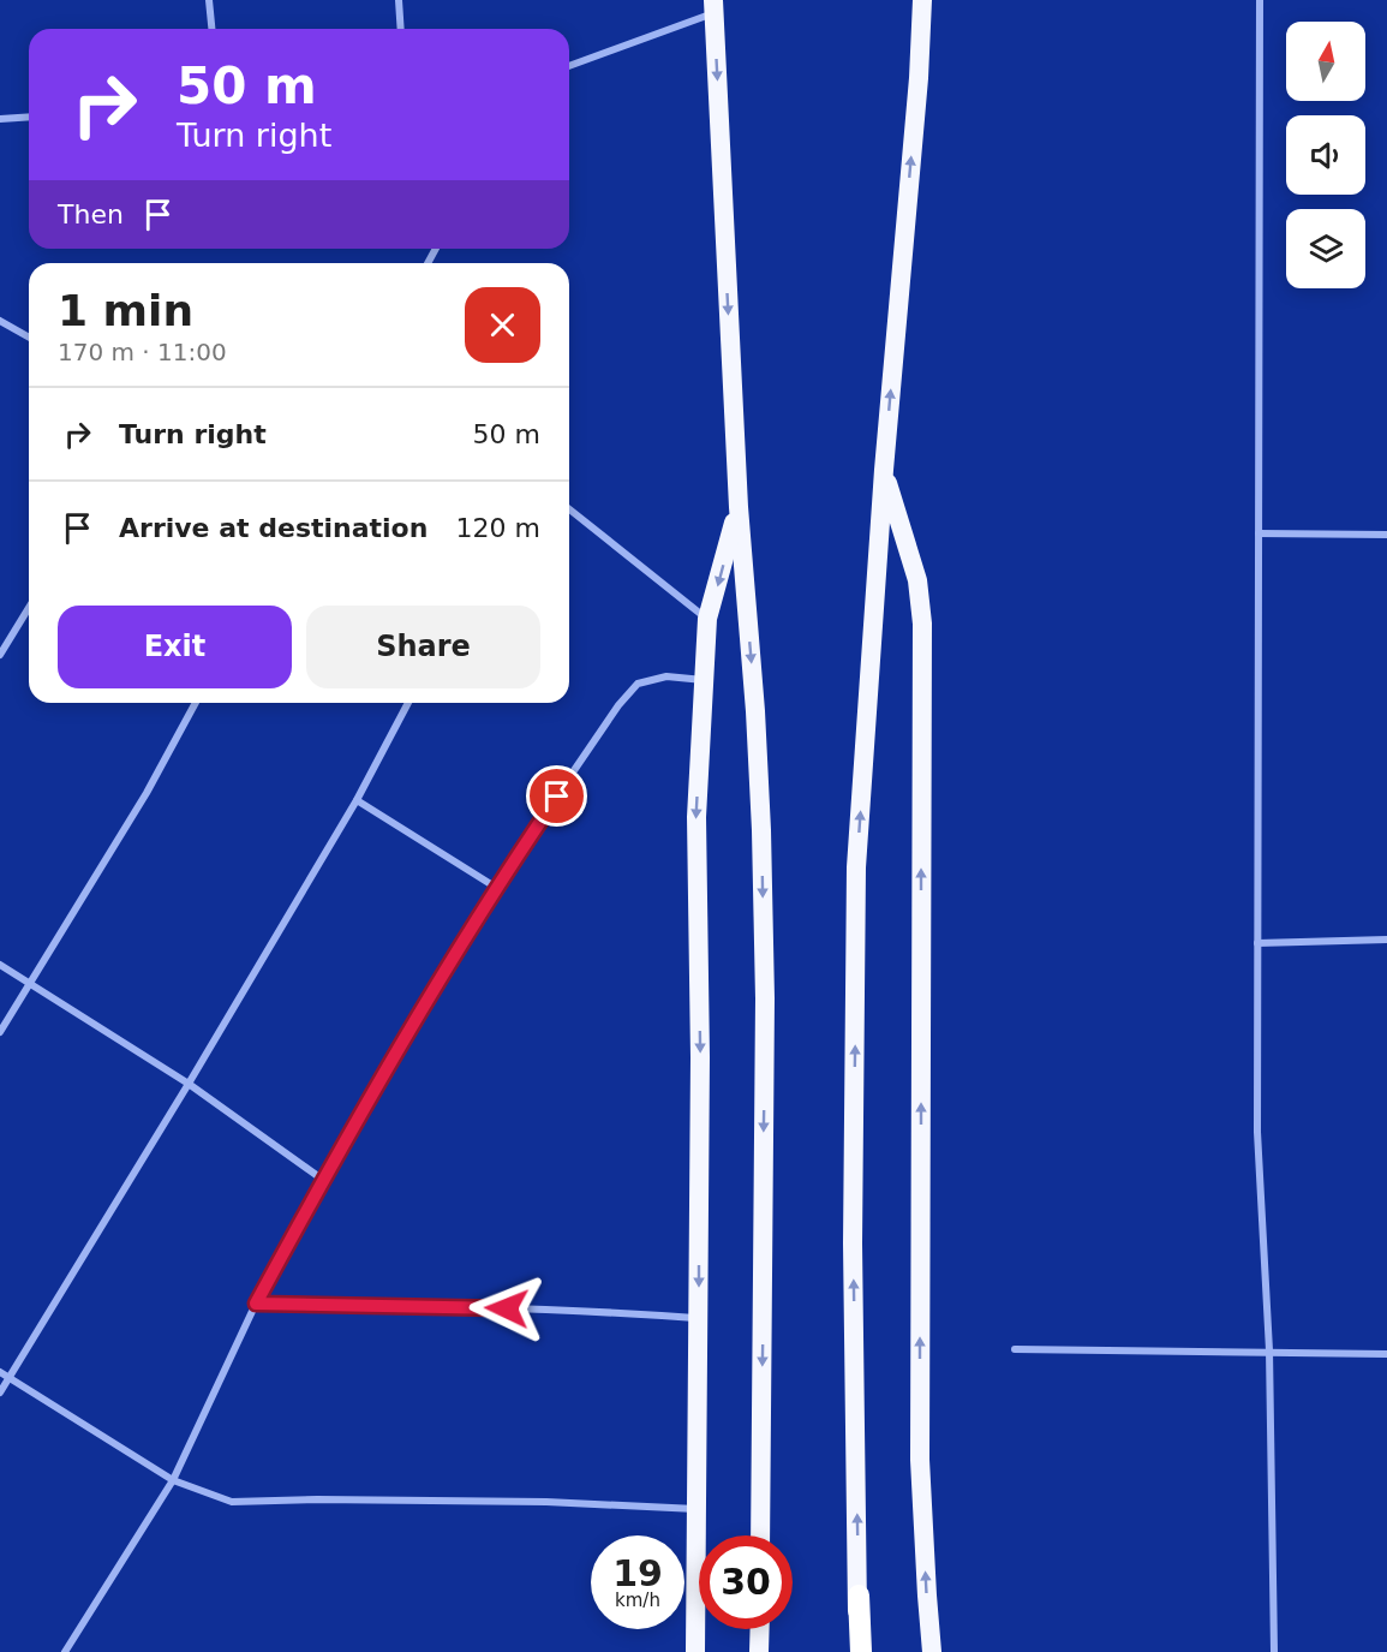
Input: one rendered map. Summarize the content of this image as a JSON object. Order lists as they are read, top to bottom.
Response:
{
  "north": "top",
  "page": {
    "turn": ["50 m", "Turn right"],
    "then": "Then",
    "heading": ["1 min", "170 m · 11:00"],
    "list": [
      {
        "name": "Turn right",
        "value": "50 m"
      },
      {
        "name": "Arrive at destination",
        "value": "120 m"
      }
    ],
    "buttons": ["Exit", "Share"],
    "speed": "19 km/h",
    "limit": "30"
  }
}
